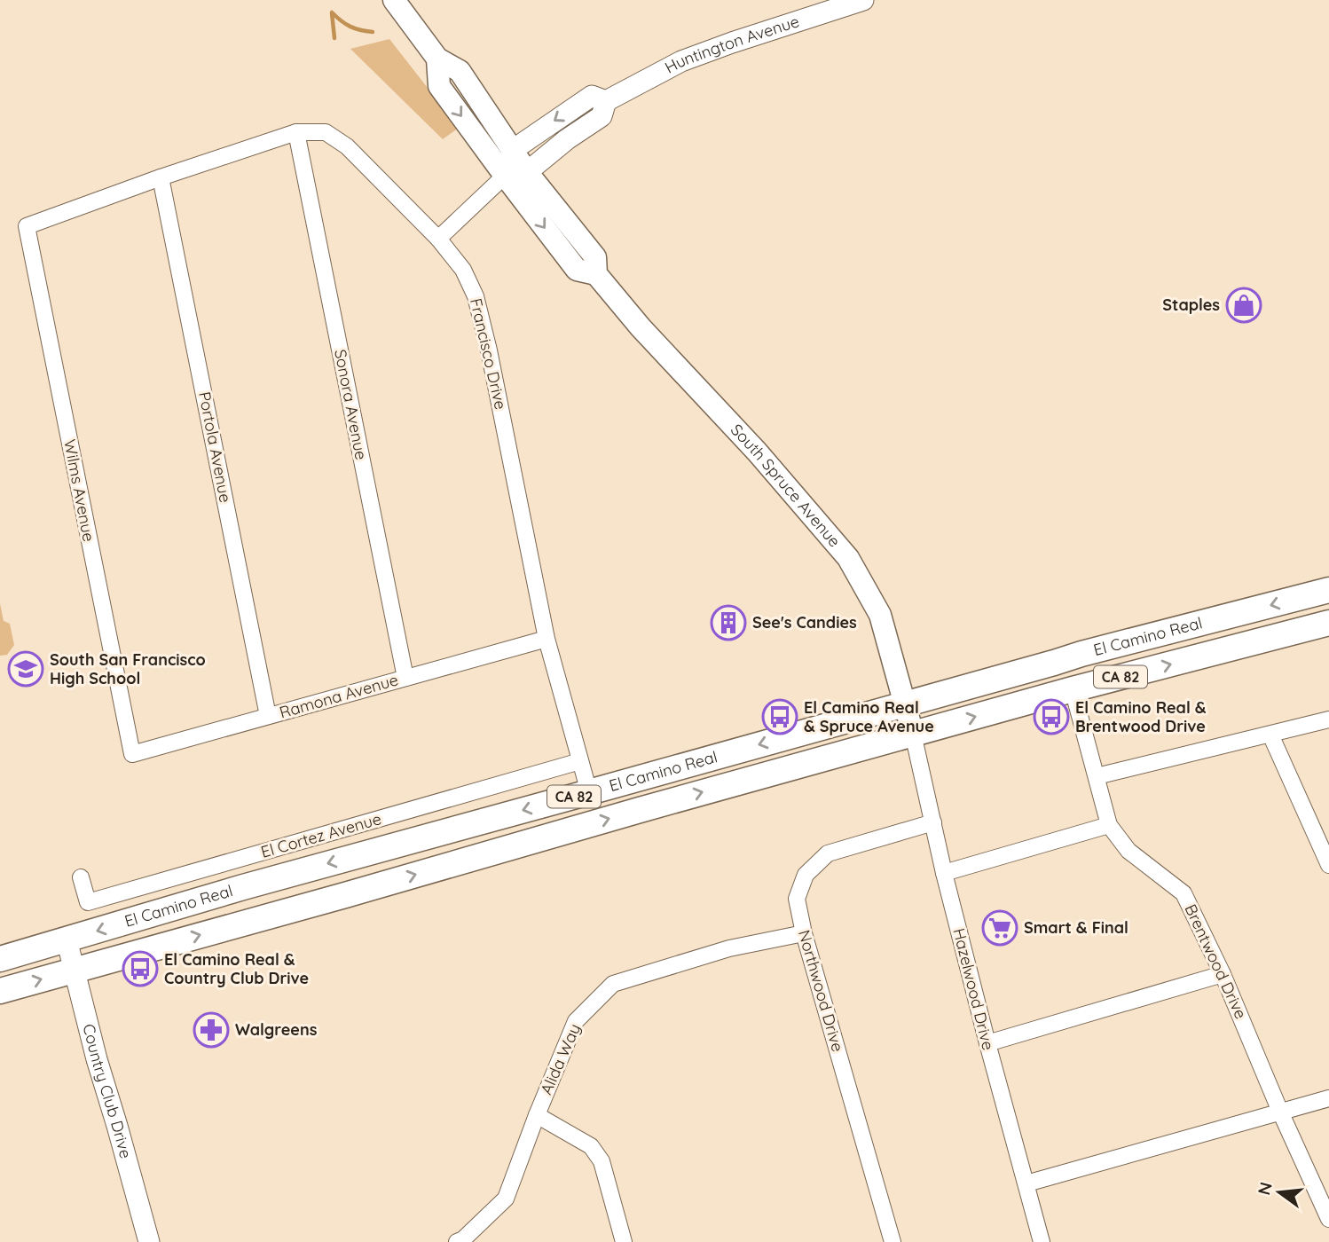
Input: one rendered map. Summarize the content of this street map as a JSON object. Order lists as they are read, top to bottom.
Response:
{
  "streets": {
    "main road": ["South Spruce Avenue", "El Camino Real", "CA 82"],
    "street": [
      "Huntington Avenue",
      "Francisco Drive",
      "Sonora Avenue",
      "Portola Avenue",
      "Wilms Avenue",
      "Ramona Avenue",
      "El Cortez Avenue",
      "Brentwood Drive",
      "Hazelwood Drive",
      "Northwood Drive",
      "Alida Way",
      "Country Club Drive"
    ]
  },
  "crossings": [
    ["Huntington Avenue", "South Spruce Avenue"],
    ["Francisco Drive", "Sonora Avenue"],
    ["Francisco Drive", "Portola Avenue"],
    ["Francisco Drive", "Wilms Avenue"],
    ["Francisco Drive", "El Camino Real"],
    ["Francisco Drive", "Ramona Avenue"],
    ["Francisco Drive", "El Cortez Avenue"],
    ["Sonora Avenue", "Ramona Avenue"],
    ["Portola Avenue", "Ramona Avenue"],
    ["South Spruce Avenue", "El Camino Real"],
    ["South Spruce Avenue", "Hazelwood Drive"],
    ["Wilms Avenue", "Ramona Avenue"],
    ["El Camino Real", "Brentwood Drive"],
    ["El Camino Real", "Hazelwood Drive"],
    ["El Camino Real", "Country Club Drive"],
    ["Hazelwood Drive", "Northwood Drive"],
    ["Northwood Drive", "Alida Way"]
  ],
  "places": {
    "shop": ["Staples"],
    "building": ["See's Candies"],
    "school or university": ["South San Francisco High School"],
    "bus stop": ["El Camino Real & Spruce Avenue", "El Camino Real & Brentwood Drive", "El Camino Real & Country Club Drive"],
    "supermarket": ["Smart & Final"],
    "pharmacy": ["Walgreens"]
  },
  "north": "left"
}
